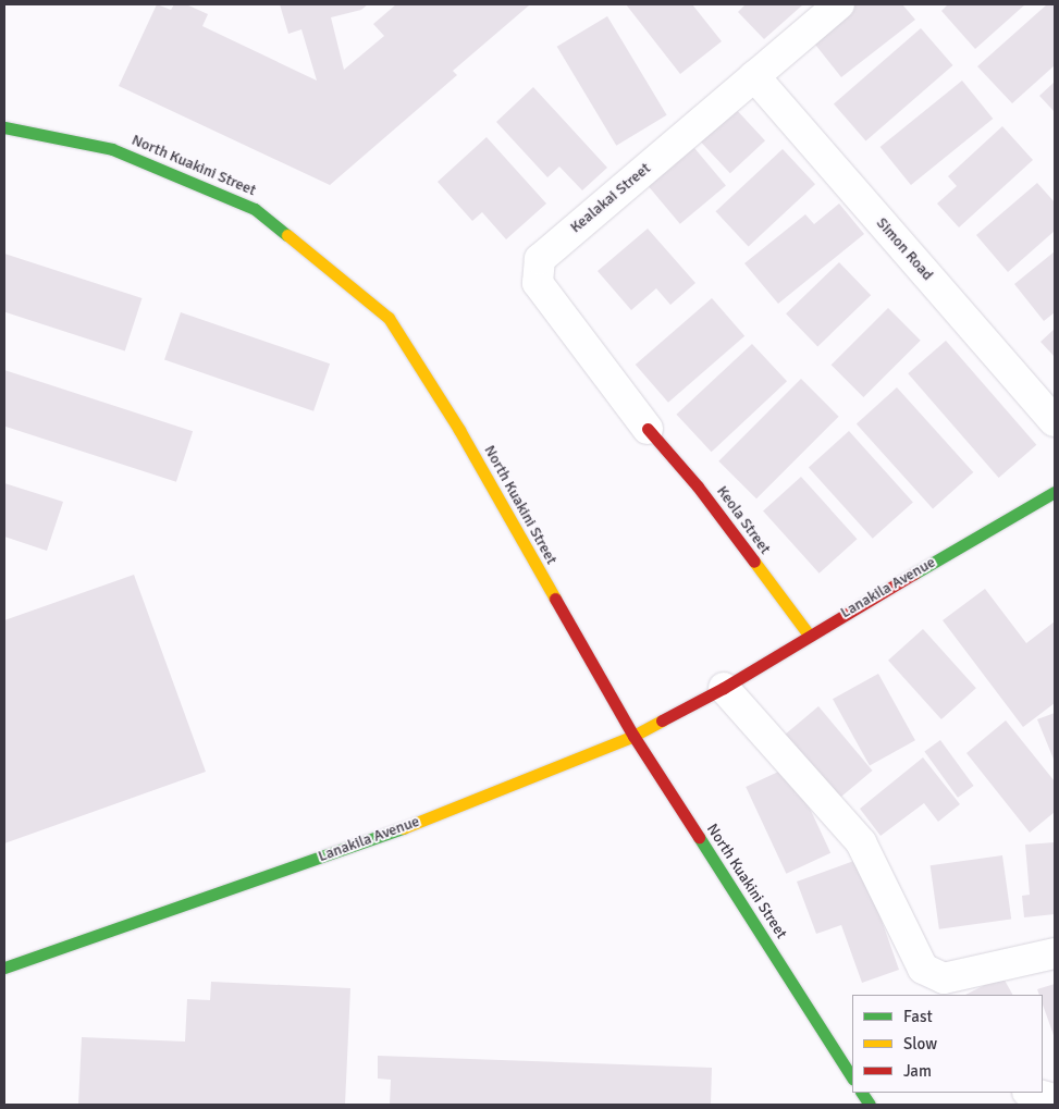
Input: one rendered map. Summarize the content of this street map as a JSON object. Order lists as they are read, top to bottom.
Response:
{
  "streets": {
    "street": [
      "North Kuakini Street",
      "Kealakai Street",
      "Simon Road",
      "Keola Street",
      "Lanakila Avenue"
    ]
  },
  "crossings": [
    ["North Kuakini Street", "Lanakila Avenue"],
    ["Kealakai Street", "Simon Road"],
    ["Kealakai Street", "Keola Street"],
    ["Keola Street", "Lanakila Avenue"]
  ],
  "legend": ["Fast", "Slow", "Jam"]
}
